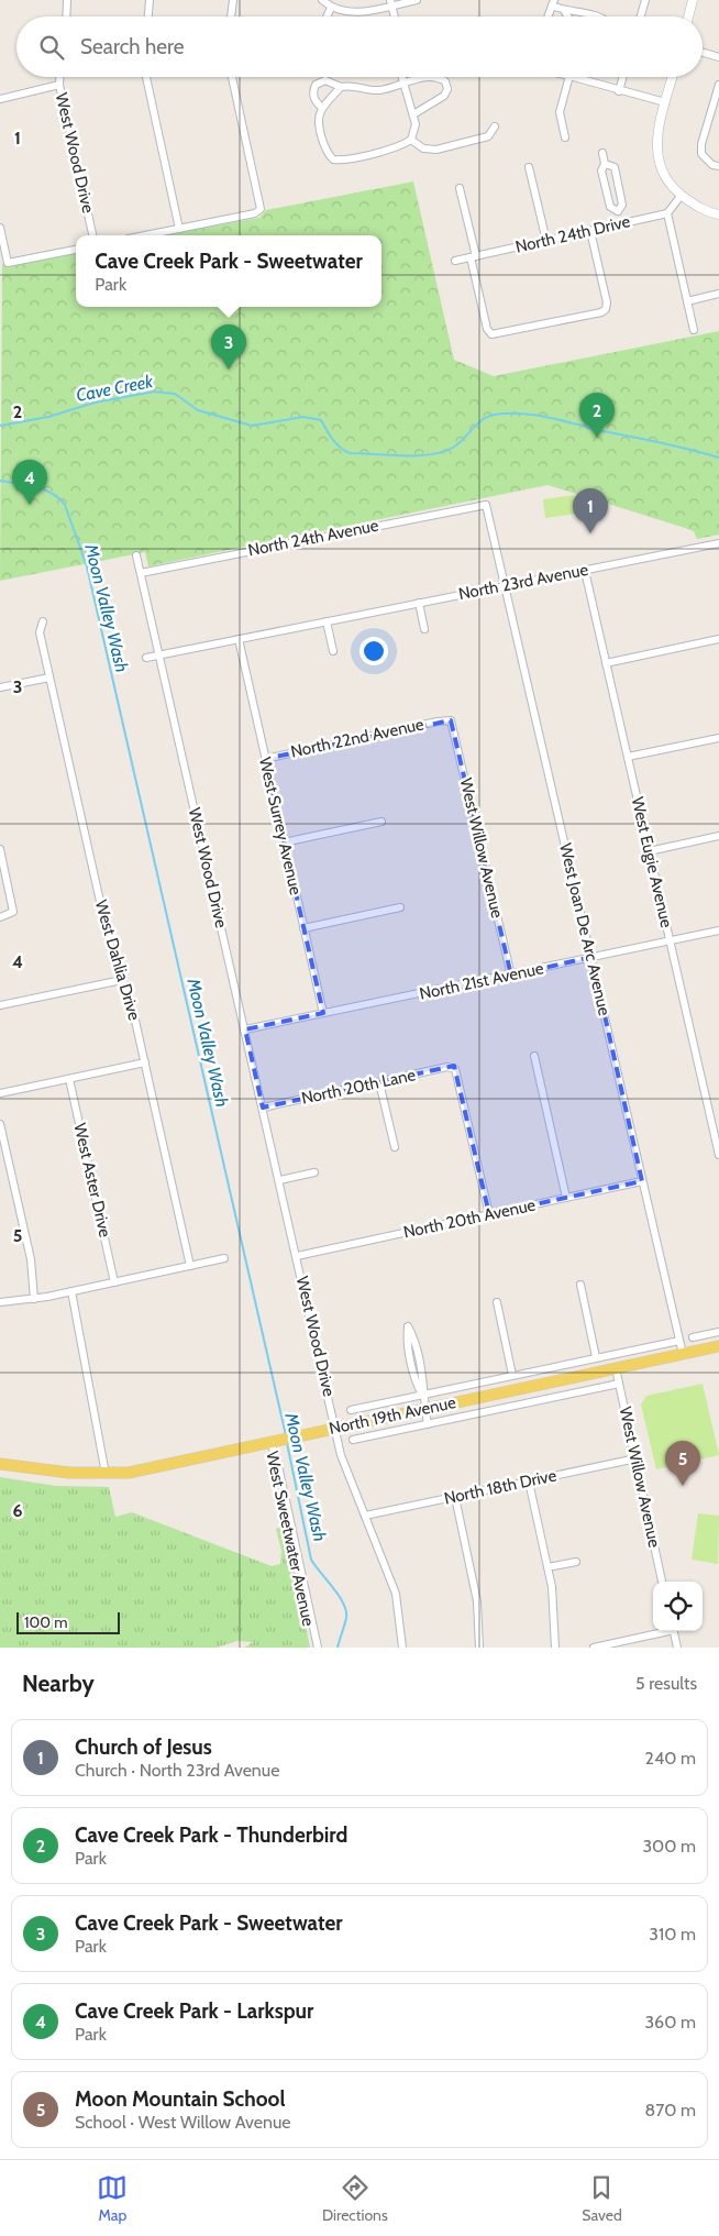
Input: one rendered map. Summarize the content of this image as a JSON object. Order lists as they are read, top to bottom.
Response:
{
  "streets": {
    "main road": ["North 19th Avenue"],
    "street": [
      "West Wood Drive",
      "North 24th Drive",
      "North 24th Avenue",
      "North 23rd Avenue",
      "North 22nd Avenue",
      "West Surrey Avenue",
      "West Willow Avenue",
      "West Eugie Avenue",
      "West Joan De Arc Avenue",
      "West Dahlia Drive",
      "North 21st Avenue",
      "North 20th Lane",
      "West Aster Drive",
      "North 20th Avenue",
      "North 18th Drive",
      "West Sweetwater Avenue"
    ]
  },
  "crossings": [
    ["West Wood Drive", "North 24th Avenue"],
    ["West Wood Drive", "North 23rd Avenue"],
    ["West Wood Drive", "North 21st Avenue"],
    ["West Wood Drive", "North 20th Lane"],
    ["West Wood Drive", "North 20th Avenue"],
    ["West Wood Drive", "North 19th Avenue"],
    ["West Wood Drive", "North 18th Drive"],
    ["North 24th Avenue", "West Joan De Arc Avenue"],
    ["North 23rd Avenue", "West Surrey Avenue"],
    ["North 23rd Avenue", "West Eugie Avenue"],
    ["North 23rd Avenue", "West Joan De Arc Avenue"],
    ["North 22nd Avenue", "West Surrey Avenue"],
    ["North 22nd Avenue", "West Willow Avenue"],
    ["West Surrey Avenue", "North 21st Avenue"],
    ["West Willow Avenue", "North 21st Avenue"],
    ["West Willow Avenue", "North 19th Avenue"],
    ["West Willow Avenue", "North 18th Drive"],
    ["West Eugie Avenue", "North 21st Avenue"],
    ["West Joan De Arc Avenue", "North 21st Avenue"],
    ["West Joan De Arc Avenue", "North 20th Avenue"],
    ["West Joan De Arc Avenue", "North 19th Avenue"],
    ["North 20th Lane", "North 20th Avenue"],
    ["North 19th Avenue", "West Sweetwater Avenue"]
  ],
  "water": ["Cave Creek", "Moon Valley Wash"],
  "scale_bar": "100 m",
  "page": {
    "search": "Search here",
    "popup": ["Cave Creek Park - Sweetwater", "Park"],
    "pins": [
      "3",
      "2",
      "4",
      "1",
      "5"
    ],
    "scale": "100 m",
    "heading": ["Nearby", "5 results"],
    "list": [
      {
        "mark": "1",
        "name": "Church of Jesus",
        "note": "Church · North 23rd Avenue",
        "value": "240 m"
      },
      {
        "mark": "2",
        "name": "Cave Creek Park - Thunderbird",
        "note": "Park",
        "value": "300 m"
      },
      {
        "mark": "3",
        "name": "Cave Creek Park - Sweetwater",
        "note": "Park",
        "value": "310 m"
      },
      {
        "mark": "4",
        "name": "Cave Creek Park - Larkspur",
        "note": "Park",
        "value": "360 m"
      },
      {
        "mark": "5",
        "name": "Moon Mountain School",
        "note": "School · West Willow Avenue",
        "value": "870 m"
      }
    ],
    "nav": ["Map", "Directions", "Saved"]
  },
  "grid": {
    "rows": [
      "1",
      "2",
      "3",
      "4",
      "5",
      "6"
    ]
  }
}
